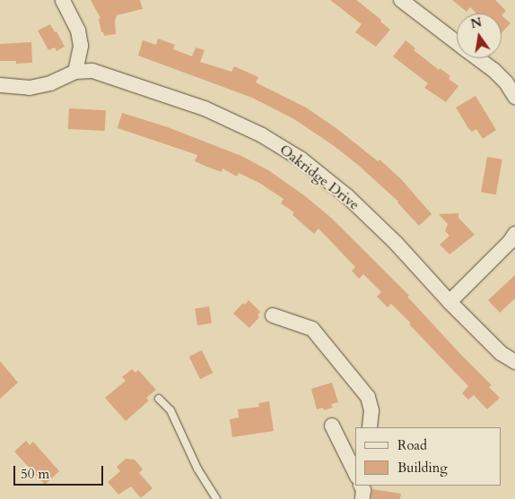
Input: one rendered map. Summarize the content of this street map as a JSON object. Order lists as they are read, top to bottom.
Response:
{
  "streets": {
    "street": ["Oakridge Drive"]
  },
  "legend": ["Road", "Building"],
  "scale_bar": "50 m",
  "north": "top"
}
